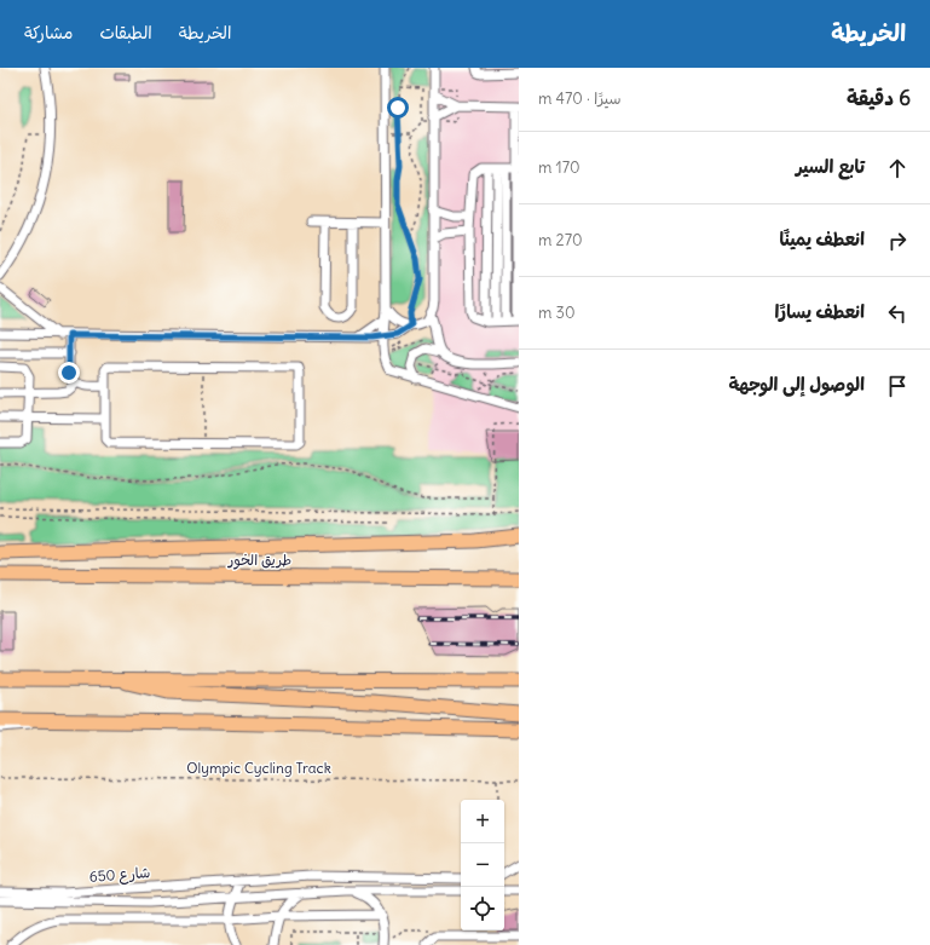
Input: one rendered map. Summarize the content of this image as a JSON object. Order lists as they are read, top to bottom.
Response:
{
  "streets": {
    "highway": ["طريق الخور"],
    "street": ["شارع 650"],
    "path": ["Olympic Cycling Track"]
  },
  "page": {
    "header": "الخريطة",
    "nav": ["الخريطة", "الطبقات", "مشاركة"],
    "heading": ["6 دقيقة", "سيرًا · 470 m"],
    "list": [
      ["تابع السير", "170 m"],
      ["انعطف يمينًا", "270 m"],
      ["انعطف يسارًا", "30 m"],
      "الوصول إلى الوجهة"
    ],
    "map_buttons": ["+", "−"]
  }
}
